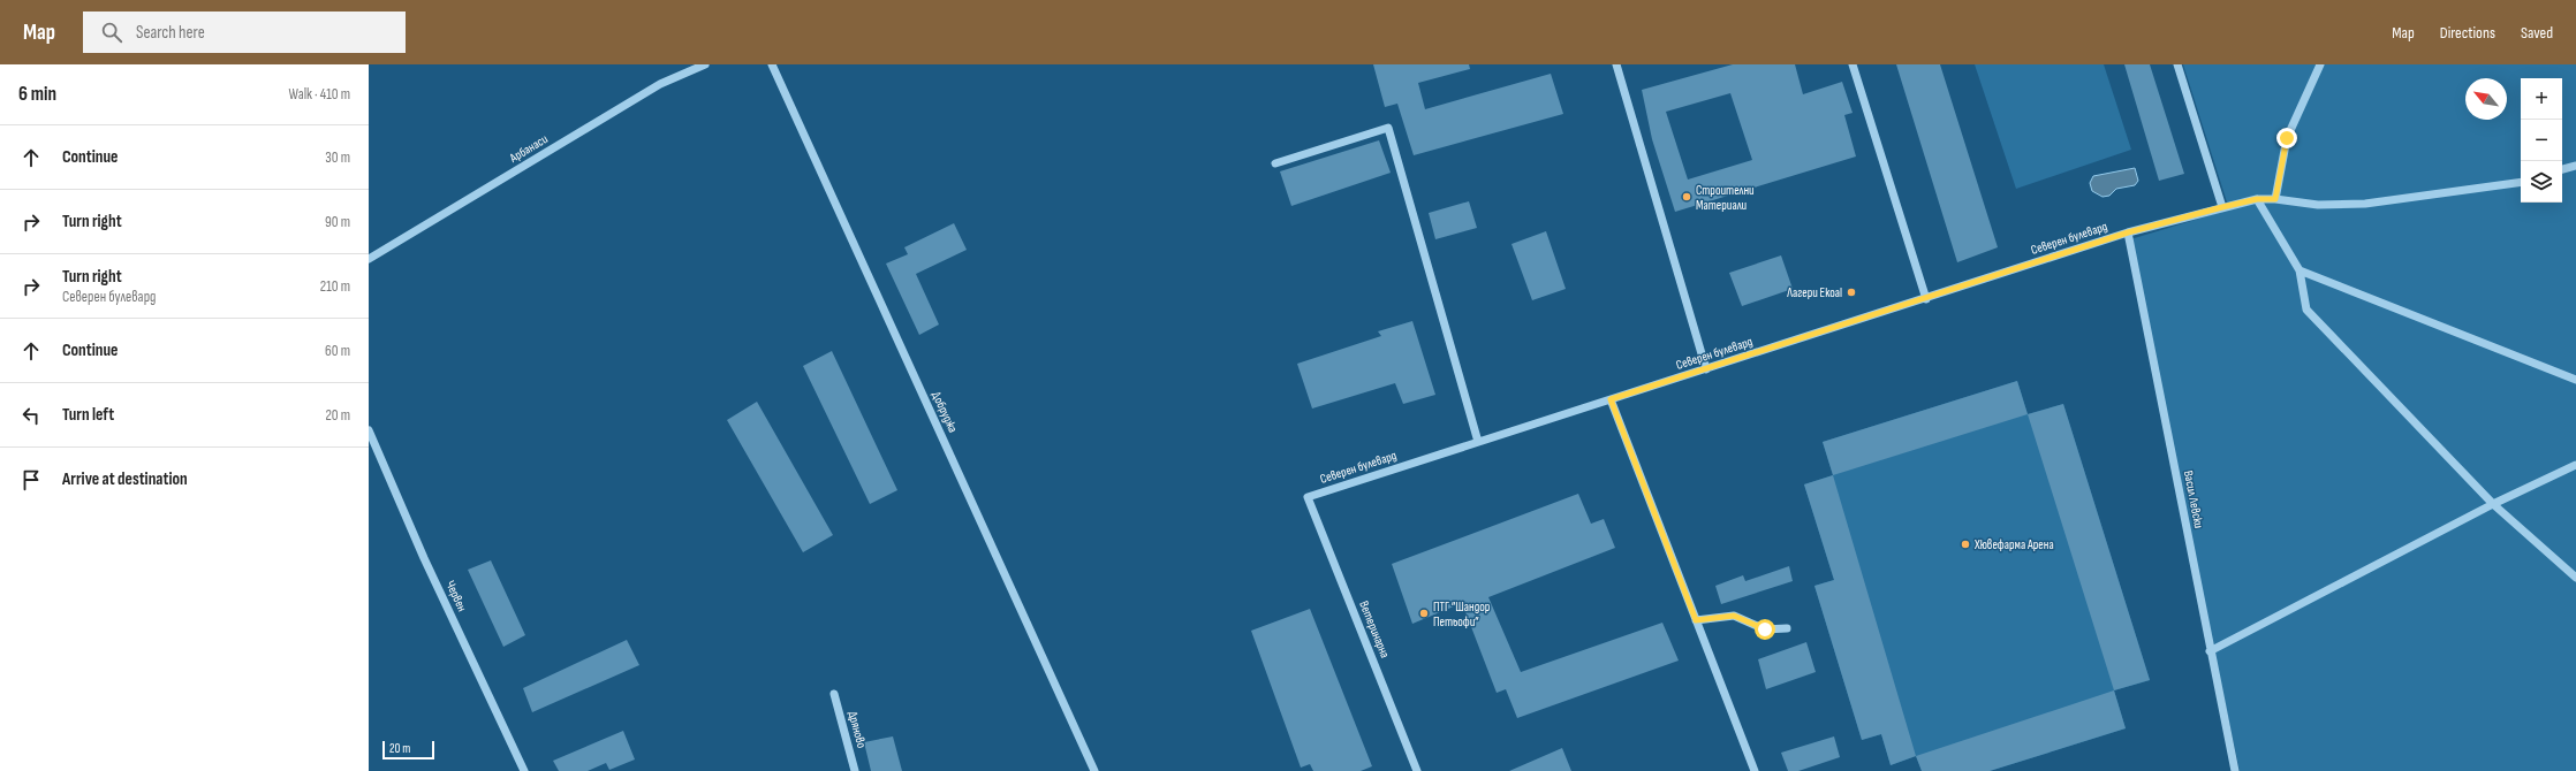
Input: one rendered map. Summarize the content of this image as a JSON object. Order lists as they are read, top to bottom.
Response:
{
  "streets": {
    "street": [
      "Арбанаси",
      "Северен булевард",
      "Добруджа",
      "Васил Левски",
      "Червен",
      "Ветеринарна",
      "Дряново"
    ]
  },
  "crossings": [
    ["Северен булевард", "Васил Левски"],
    ["Северен булевард", "Ветеринарна"]
  ],
  "places": [
    "Строителни Материали",
    "Лагери Ekoal",
    "Хювефарма Арена",
    "ПТГ “Шандор Петьофи”"
  ],
  "scale_bar": "20 m",
  "north": "top left",
  "page": {
    "header": "Map",
    "search": "Search here",
    "nav": ["Map", "Directions", "Saved"],
    "heading": ["6 min", "Walk · 410 m"],
    "map_buttons": ["+", "−"],
    "list": [
      ["Continue", "30 m"],
      ["Turn right", "90 m"],
      ["Turn right", "Северен булевард", "210 m"],
      ["Continue", "60 m"],
      ["Turn left", "20 m"],
      "Arrive at destination"
    ],
    "scale": "20 m"
  }
}
